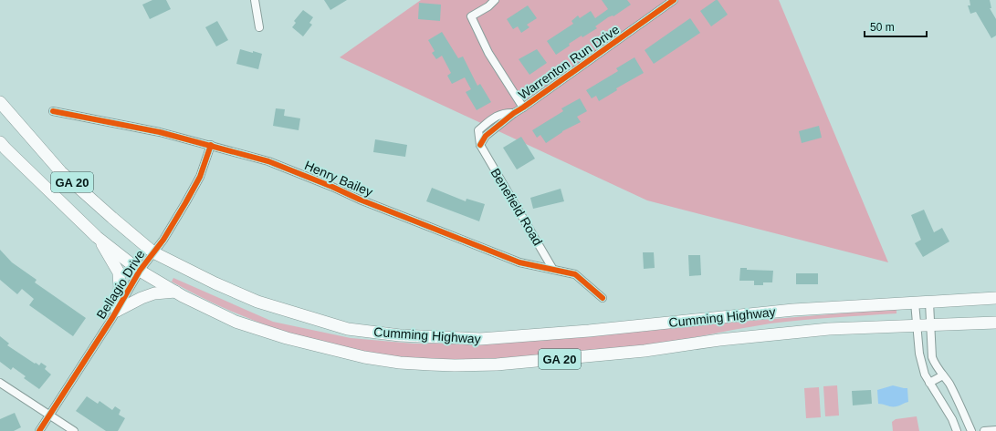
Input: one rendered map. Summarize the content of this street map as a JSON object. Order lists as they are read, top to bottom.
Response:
{
  "streets": {
    "highway": ["GA 20", "Cumming Highway"],
    "street": [
      "Warrenton Run Drive",
      "Henry Bailey",
      "Benefield Road",
      "Bellagio Drive"
    ]
  },
  "crossings": [
    ["Warrenton Run Drive", "Benefield Road"],
    ["Henry Bailey", "Benefield Road"],
    ["Henry Bailey", "Bellagio Drive"],
    ["Bellagio Drive", "Cumming Highway"]
  ],
  "scale_bar": "50 m"
}
